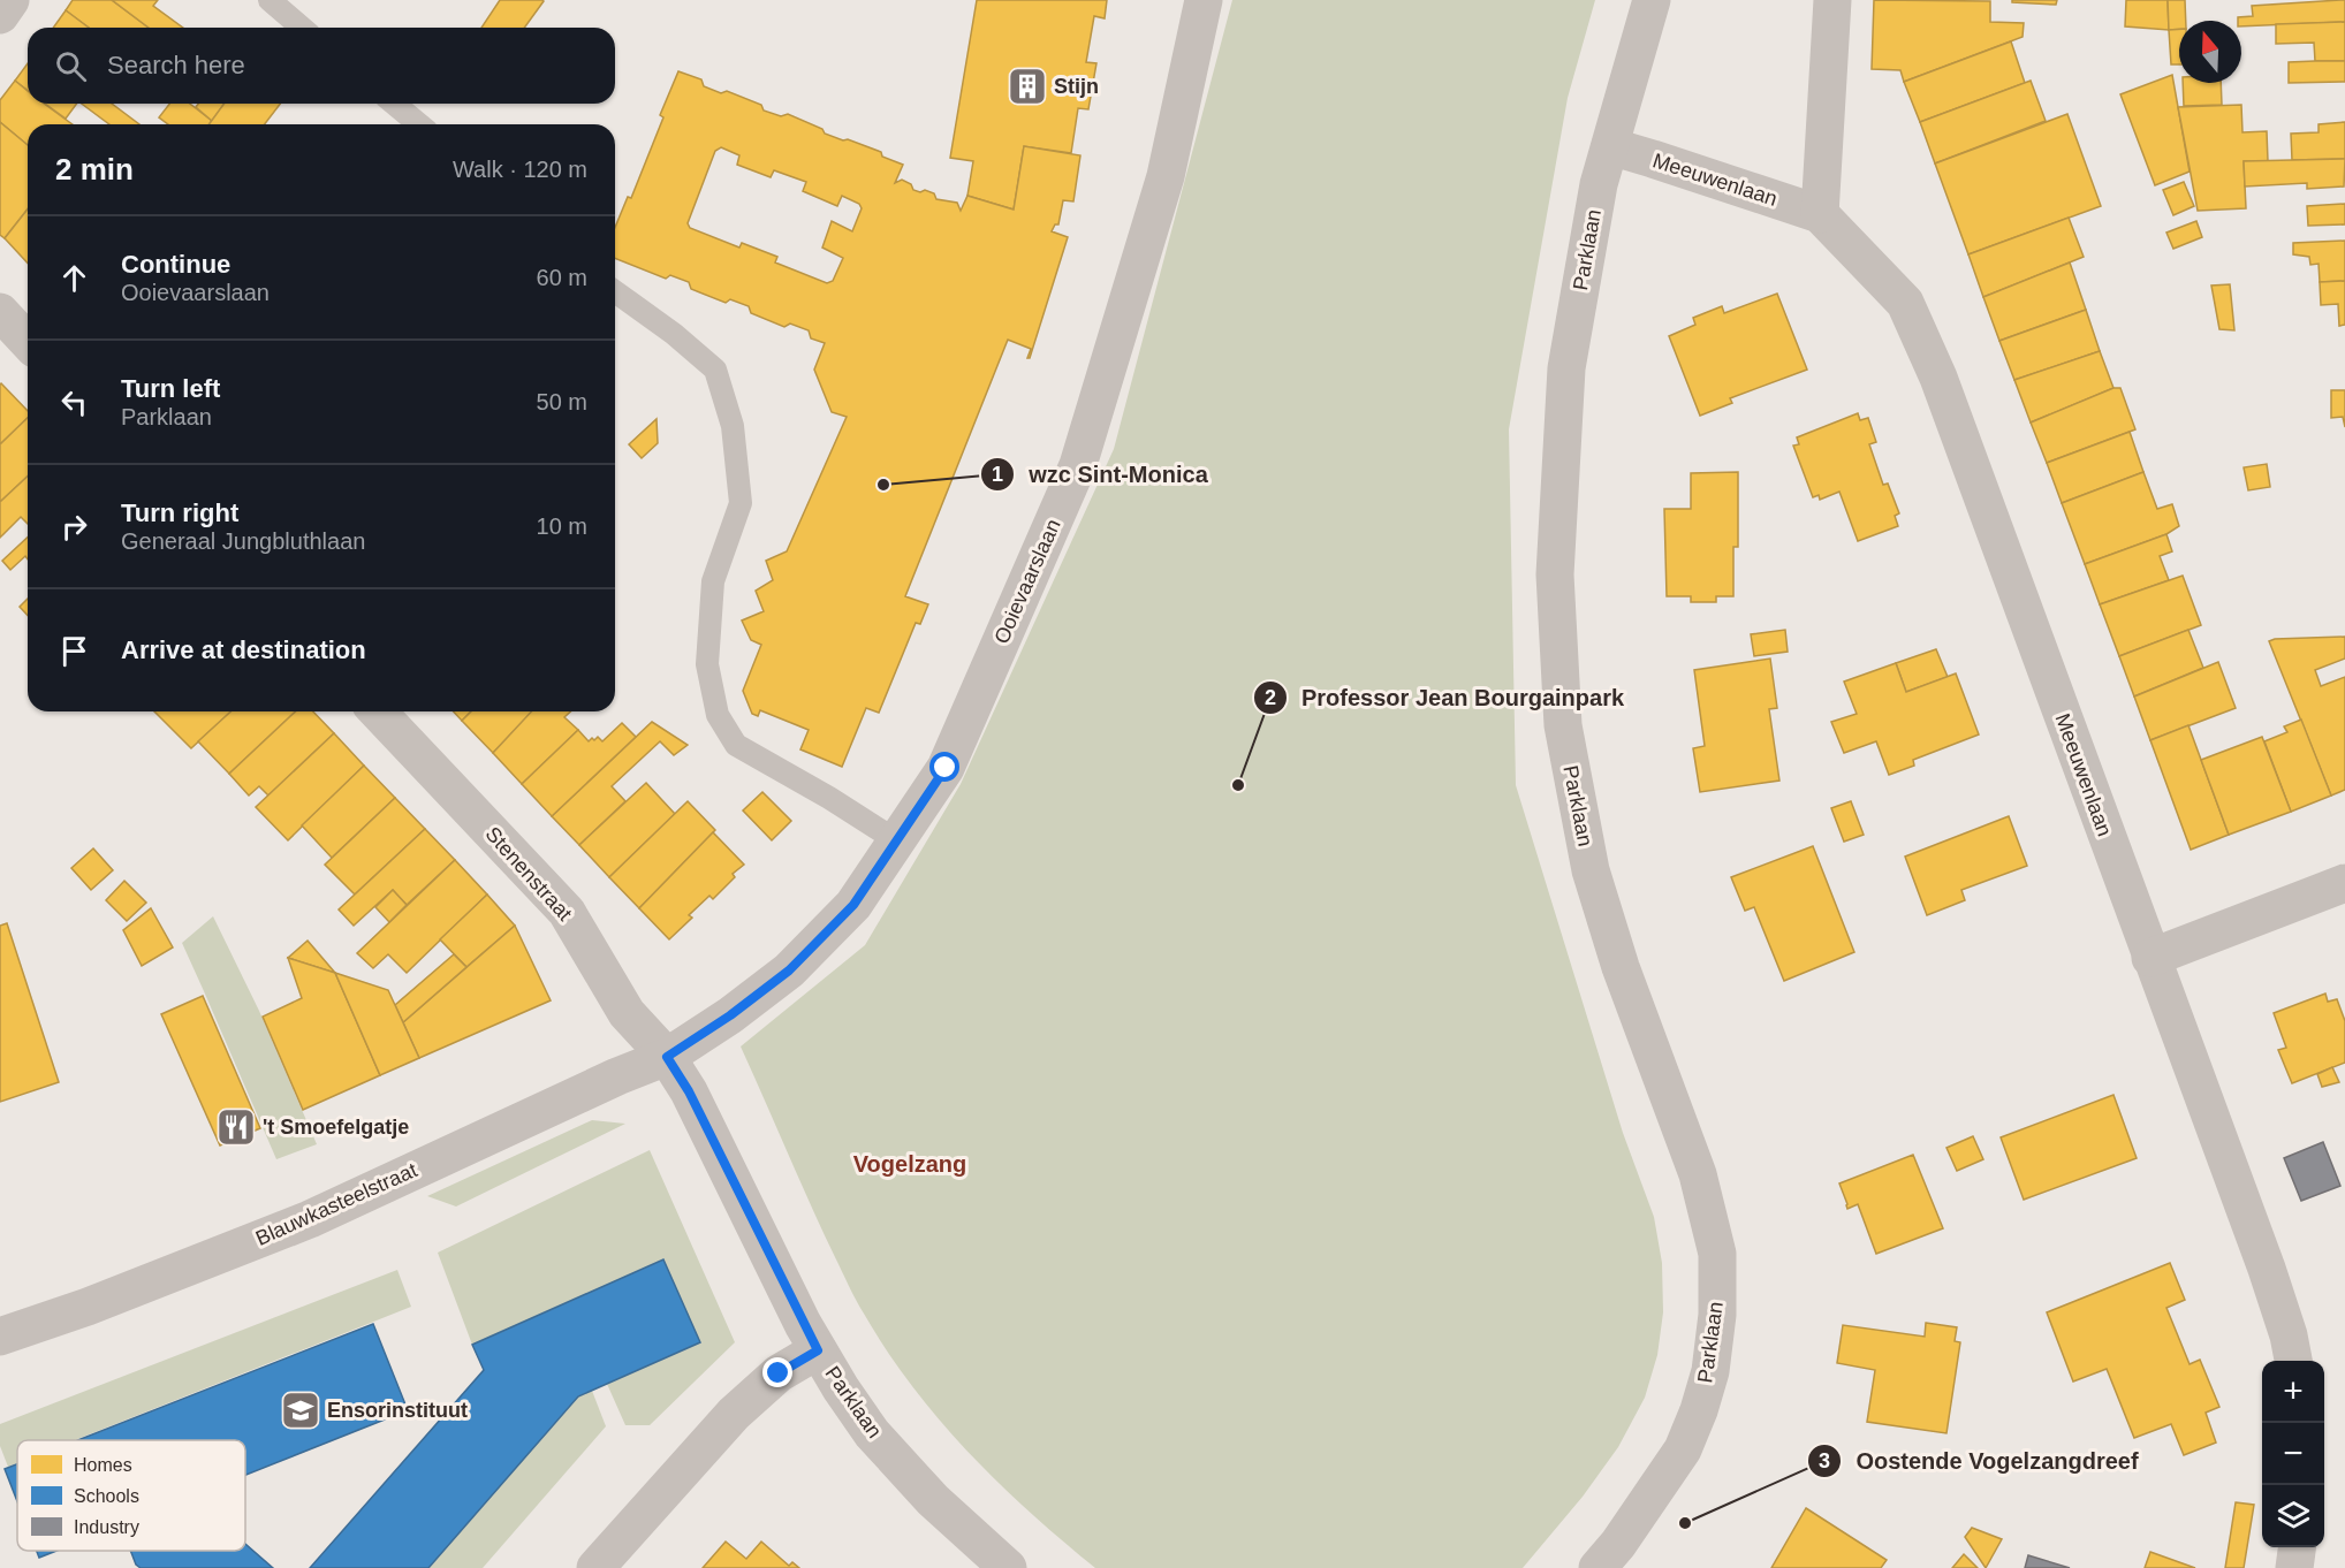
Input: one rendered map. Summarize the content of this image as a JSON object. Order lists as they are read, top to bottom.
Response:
{
  "streets": {
    "street": [
      "Meeuwenlaan",
      "Parklaan",
      "Ooievaarslaan",
      "Stenenstraat",
      "Blauwkasteelstraat"
    ]
  },
  "crossings": [
    ["Meeuwenlaan", "Parklaan"],
    ["Parklaan", "Ooievaarslaan"],
    ["Parklaan", "Stenenstraat"],
    ["Parklaan", "Blauwkasteelstraat"],
    ["Ooievaarslaan", "Stenenstraat"],
    ["Ooievaarslaan", "Blauwkasteelstraat"],
    ["Stenenstraat", "Blauwkasteelstraat"]
  ],
  "districts": ["Vogelzang"],
  "places": {
    "building": ["Stijn"],
    "other": ["wzc Sint-Monica", "Professor Jean Bourgainpark", "Oostende Vogelzangdreef"],
    "restaurant": ["'t Smoefelgatje"],
    "school or university": ["Ensorinstituut"]
  },
  "legend": ["Homes", "Schools", "Industry"],
  "north": "top",
  "page": {
    "search": "Search here",
    "heading": ["2 min", "Walk · 120 m"],
    "list": [
      ["Continue", "Ooievaarslaan", "60 m"],
      ["Turn left", "Parklaan", "50 m"],
      ["Turn right", "Generaal Jungbluthlaan", "10 m"],
      "Arrive at destination"
    ],
    "map_buttons": ["+", "−"]
  }
}
